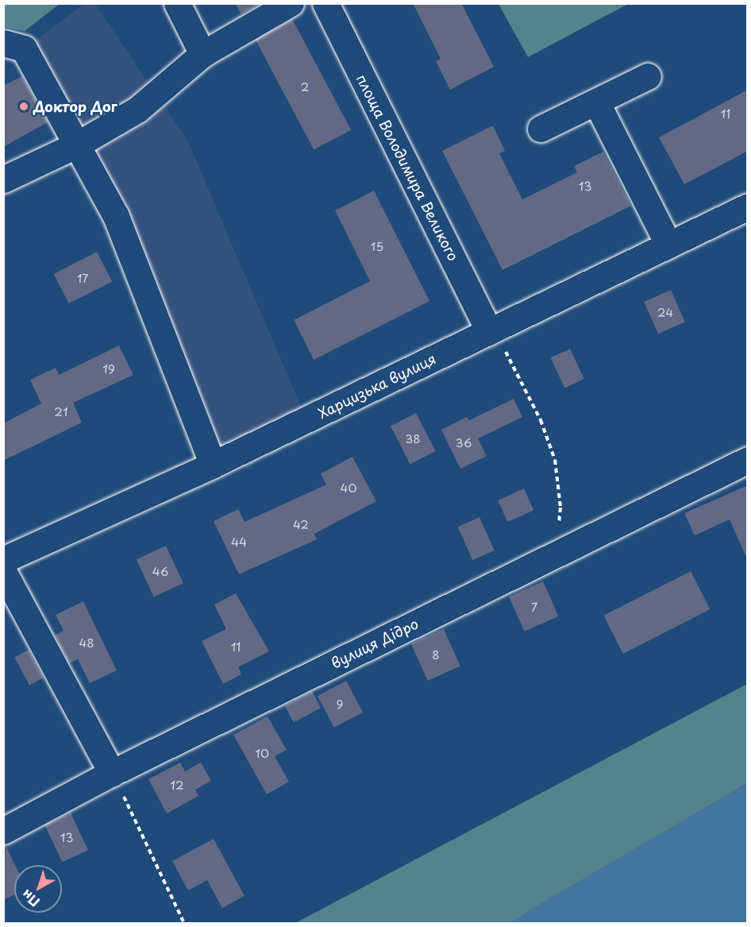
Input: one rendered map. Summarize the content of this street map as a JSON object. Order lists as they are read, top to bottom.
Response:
{
  "streets": {
    "street": ["площа Володимира Великого", "Харцизька вулиця", "вулиця Дідро"]
  },
  "crossings": [
    ["площа Володимира Великого", "Харцизька вулиця"]
  ],
  "places": ["Доктор Дог"],
  "house_numbers": [
    "2",
    "11",
    "13",
    "15",
    "17",
    "24",
    "19",
    "21",
    "38",
    "36",
    "40",
    "42",
    "44",
    "46",
    "7",
    "48",
    "11",
    "8",
    "9",
    "10",
    "12",
    "13"
  ],
  "north": "bottom left"
}
